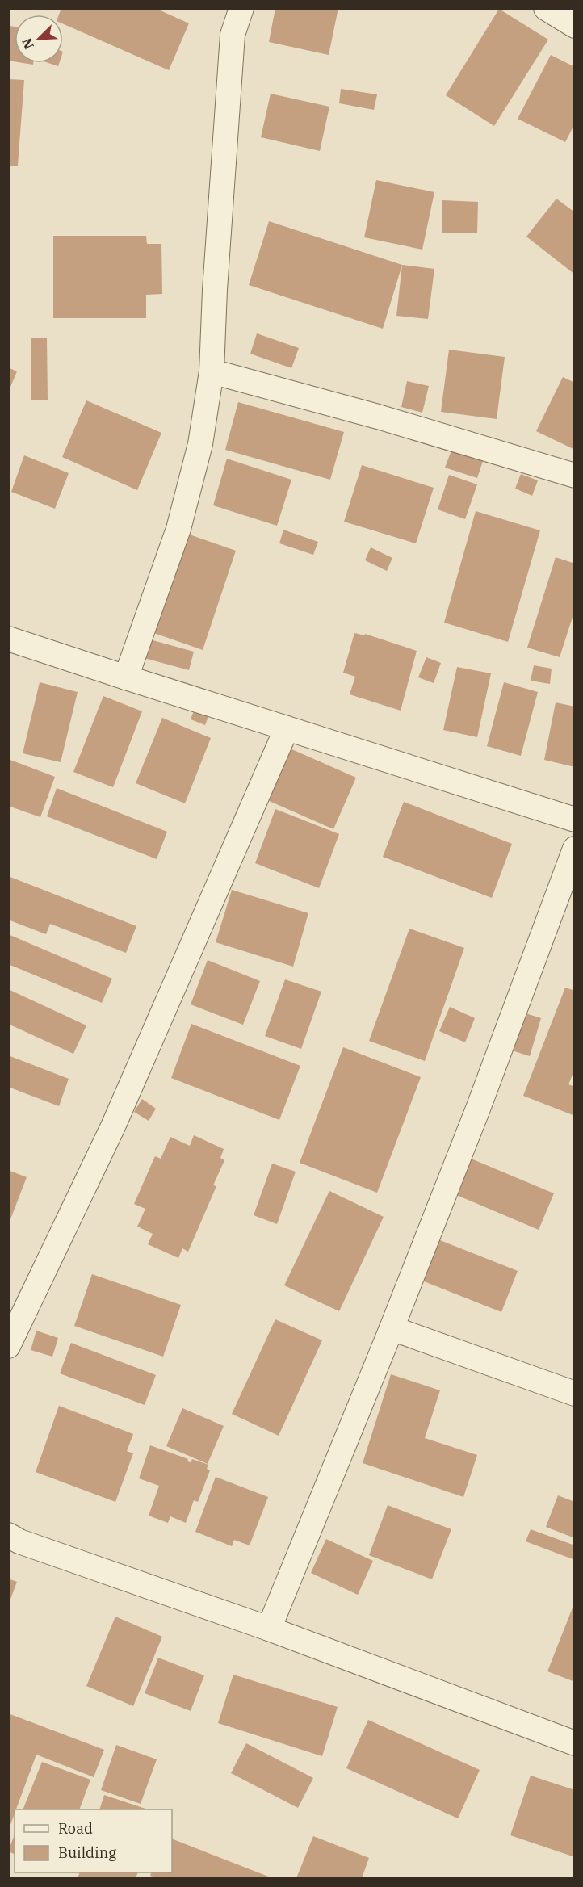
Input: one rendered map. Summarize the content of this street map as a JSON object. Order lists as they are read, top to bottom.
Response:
{
  "legend": ["Road", "Building"],
  "north": "bottom left"
}
